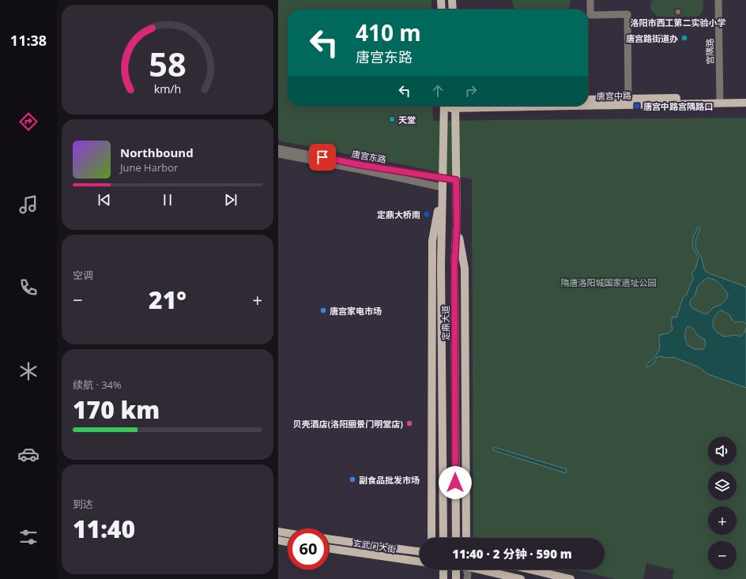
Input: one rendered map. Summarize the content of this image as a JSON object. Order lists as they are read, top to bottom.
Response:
{
  "streets": {
    "main road": ["唐宫中路", "定鼎大道", "玄武门大街"],
    "street": ["宫隅路", "唐宫东路"]
  },
  "crossings": [
    ["宫隅路", "唐宫中路"],
    ["唐宫东路", "定鼎大道"]
  ],
  "parks": ["隋唐洛阳城国家遗址公园"],
  "places": {
    "other": [
      "洛阳市西工第二实验小学",
      "唐宫路街道办",
      "天堂",
      "唐宫家电市场",
      "贝壳酒店(洛阳丽景门明堂店)",
      "副食品批发市场"
    ],
    "transit": ["唐宫中路宫隅路口", "定鼎大桥南"]
  },
  "page": {
    "tabs": "11:38",
    "turn": ["410 m", "唐宫东路"],
    "song": ["Northbound", "June Harbor"],
    "tile": [
      "空调",
      ["续航 · 34%", "170 km"],
      ["到达", "11:40"]
    ],
    "heat": ["−", "21°", "+"],
    "map_buttons": ["+", "−"],
    "limit": "60",
    "trip": "11:40 · 2 分钟 · 590 m",
    "gauge": ["58", "km/h"]
  }
}
